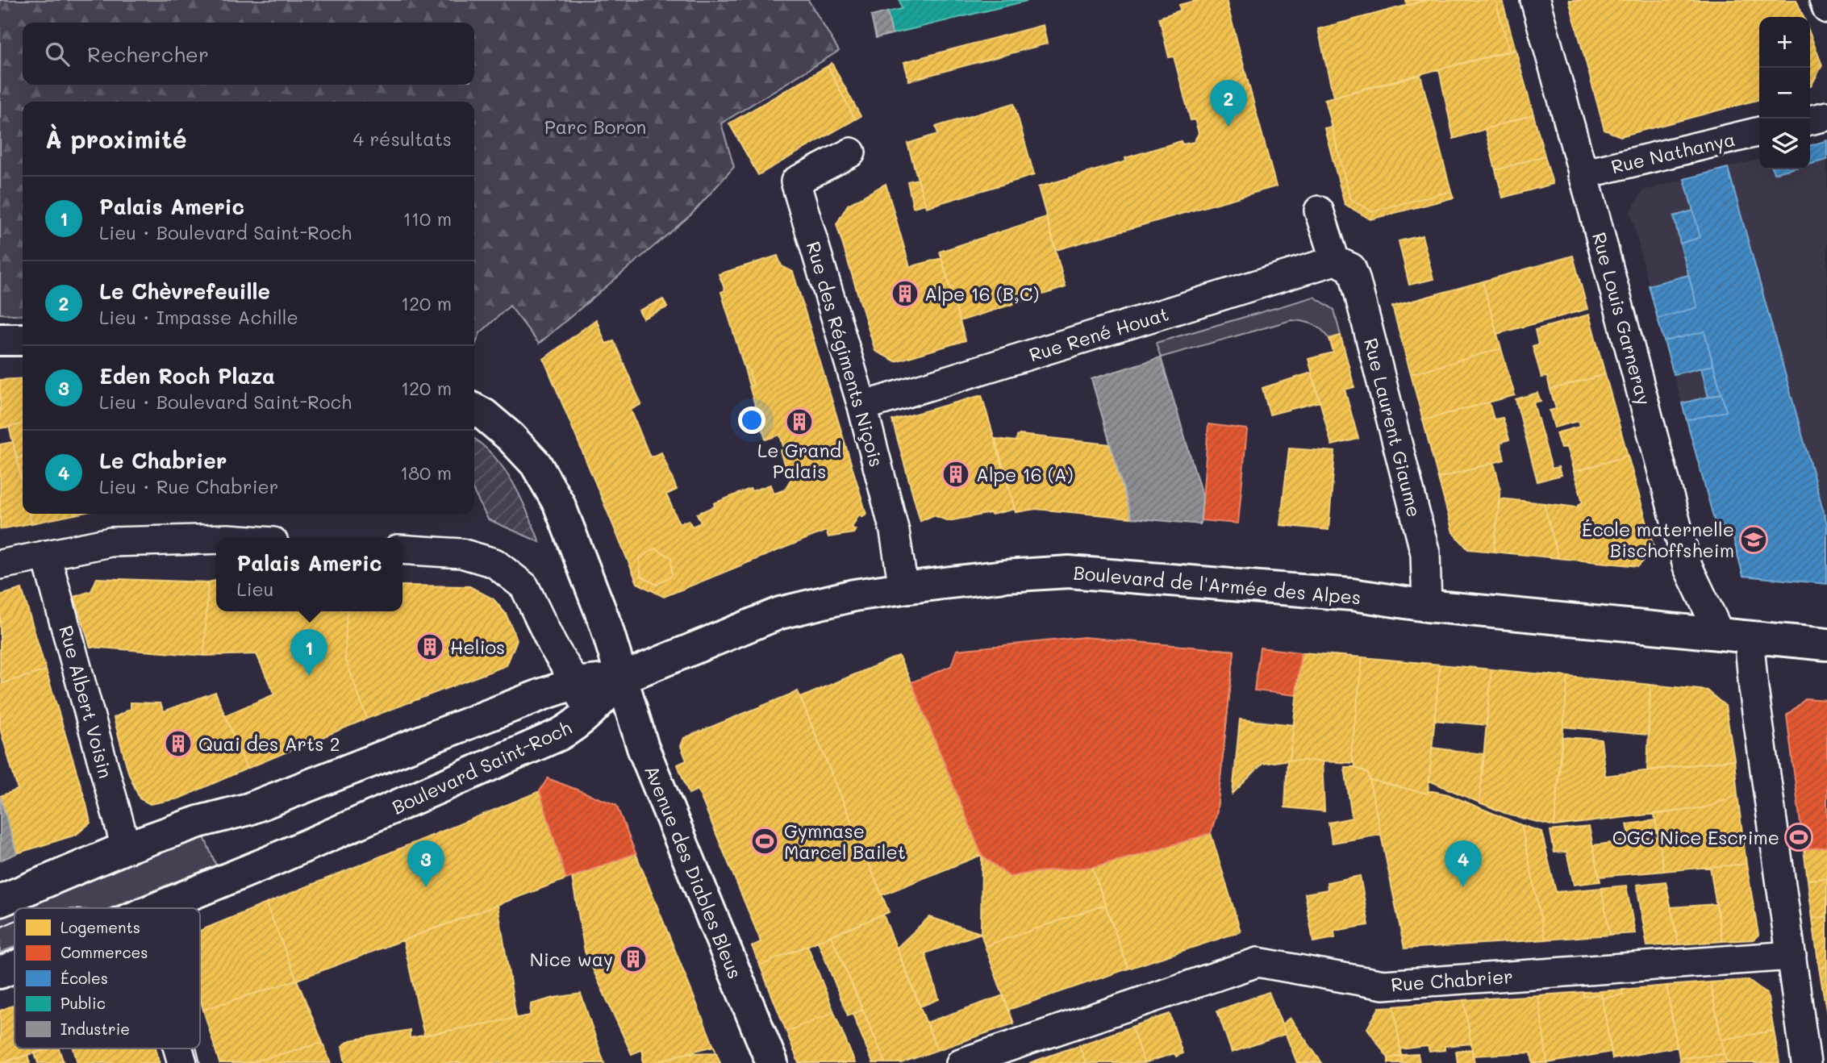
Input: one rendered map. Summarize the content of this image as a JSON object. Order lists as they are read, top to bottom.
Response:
{
  "streets": {
    "main road": ["Boulevard de l'Armée des Alpes", "Boulevard Saint-Roch", "Avenue des Diables Bleus"],
    "street": [
      "Rue Nathanya",
      "Rue Louis Garneray",
      "Rue René Houat",
      "Rue des Régiments Niçois",
      "Rue Laurent Giaume",
      "Rue Albert Voisin",
      "Rue Chabrier"
    ]
  },
  "crossings": [
    ["Rue Nathanya", "Rue Louis Garneray"],
    ["Rue Louis Garneray", "Boulevard de l'Armée des Alpes"],
    ["Rue René Houat", "Rue des Régiments Niçois"],
    ["Rue René Houat", "Rue Laurent Giaume"],
    ["Rue des Régiments Niçois", "Boulevard de l'Armée des Alpes"],
    ["Rue Laurent Giaume", "Boulevard de l'Armée des Alpes"],
    ["Boulevard de l'Armée des Alpes", "Boulevard Saint-Roch"],
    ["Boulevard de l'Armée des Alpes", "Avenue des Diables Bleus"],
    ["Boulevard Saint-Roch", "Avenue des Diables Bleus"]
  ],
  "parks": ["Parc Boron"],
  "places": {
    "building": [
      "Alpe 16 (B,C)",
      "Le Grand Palais",
      "Alpe 16 (A)",
      "Helios",
      "Quai des Arts 2",
      "Nice way"
    ],
    "school or university": ["École maternelle Bischoffsheim"],
    "sports": ["OGC Nice Escrime", "Gymnase Marcel Bailet"]
  },
  "legend": [
    "Logements",
    "Commerces",
    "Écoles",
    "Public",
    "Industrie"
  ],
  "page": {
    "map_buttons": ["+", "−"],
    "search": "Rechercher",
    "pins": [
      "2",
      "1",
      "3",
      "4"
    ],
    "heading": ["À proximité", "4 résultats"],
    "list": [
      {
        "mark": "1",
        "name": "Palais Americ",
        "note": "Lieu · Boulevard Saint-Roch",
        "value": "110 m"
      },
      {
        "mark": "2",
        "name": "Le Chèvrefeuille",
        "note": "Lieu · Impasse Achille",
        "value": "120 m"
      },
      {
        "mark": "3",
        "name": "Eden Roch Plaza",
        "note": "Lieu · Boulevard Saint-Roch",
        "value": "120 m"
      },
      {
        "mark": "4",
        "name": "Le Chabrier",
        "note": "Lieu · Rue Chabrier",
        "value": "180 m"
      }
    ],
    "popup": ["Palais Americ", "Lieu"]
  }
}
